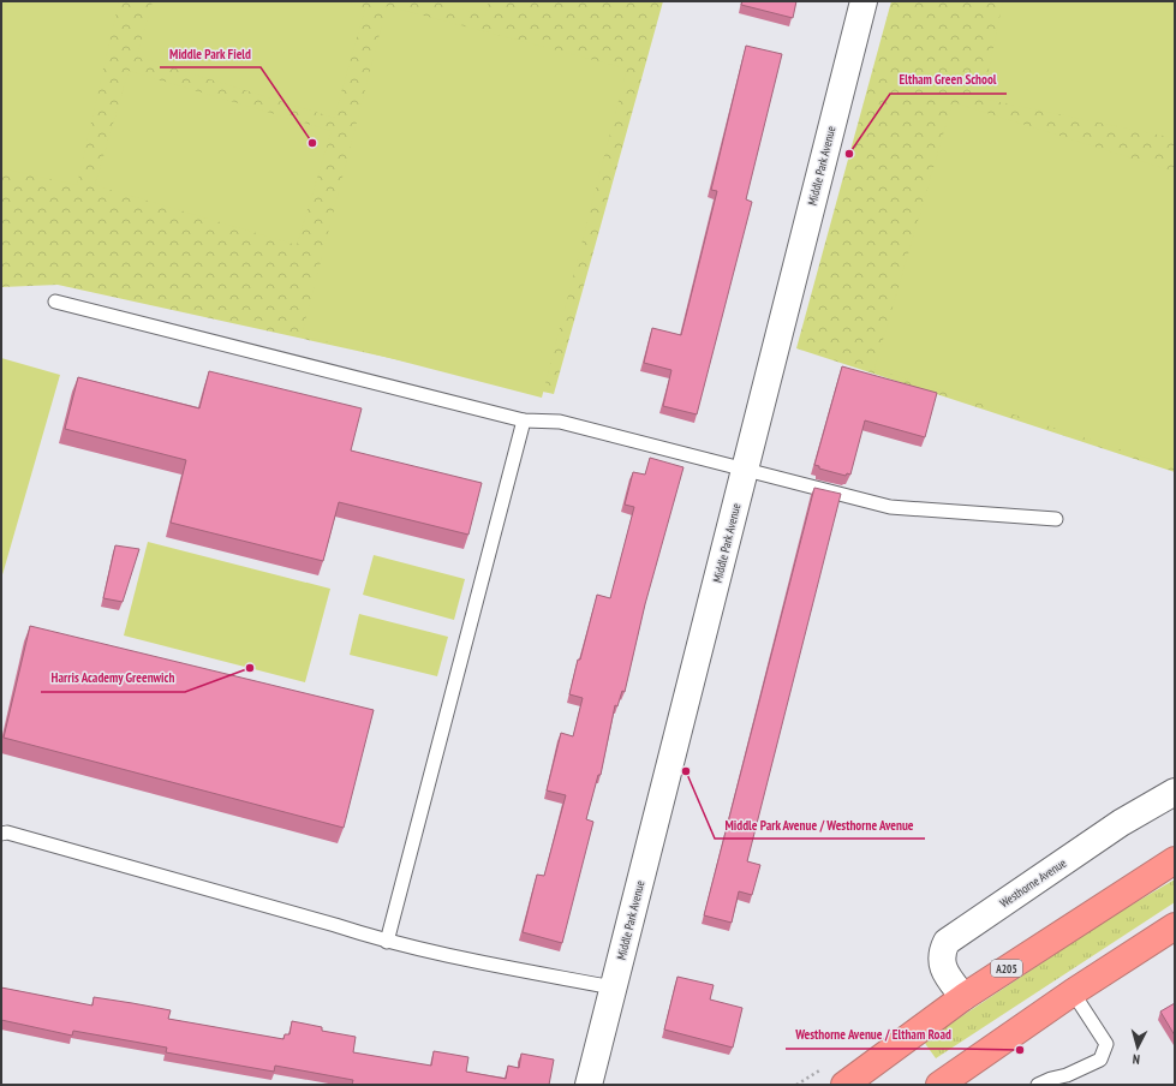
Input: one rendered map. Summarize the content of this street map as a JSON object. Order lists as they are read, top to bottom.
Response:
{
  "streets": {
    "highway": ["A205"],
    "street": ["Middle Park Avenue", "Westhorne Avenue"]
  },
  "crossings": [
    ["Westhorne Avenue", "A205"]
  ],
  "places": [
    "Middle Park Field",
    "Eltham Green School",
    "Harris Academy Greenwich",
    "Middle Park Avenue / Westhorne Avenue",
    "Westhorne Avenue / Eltham Road"
  ],
  "north": "bottom"
}
